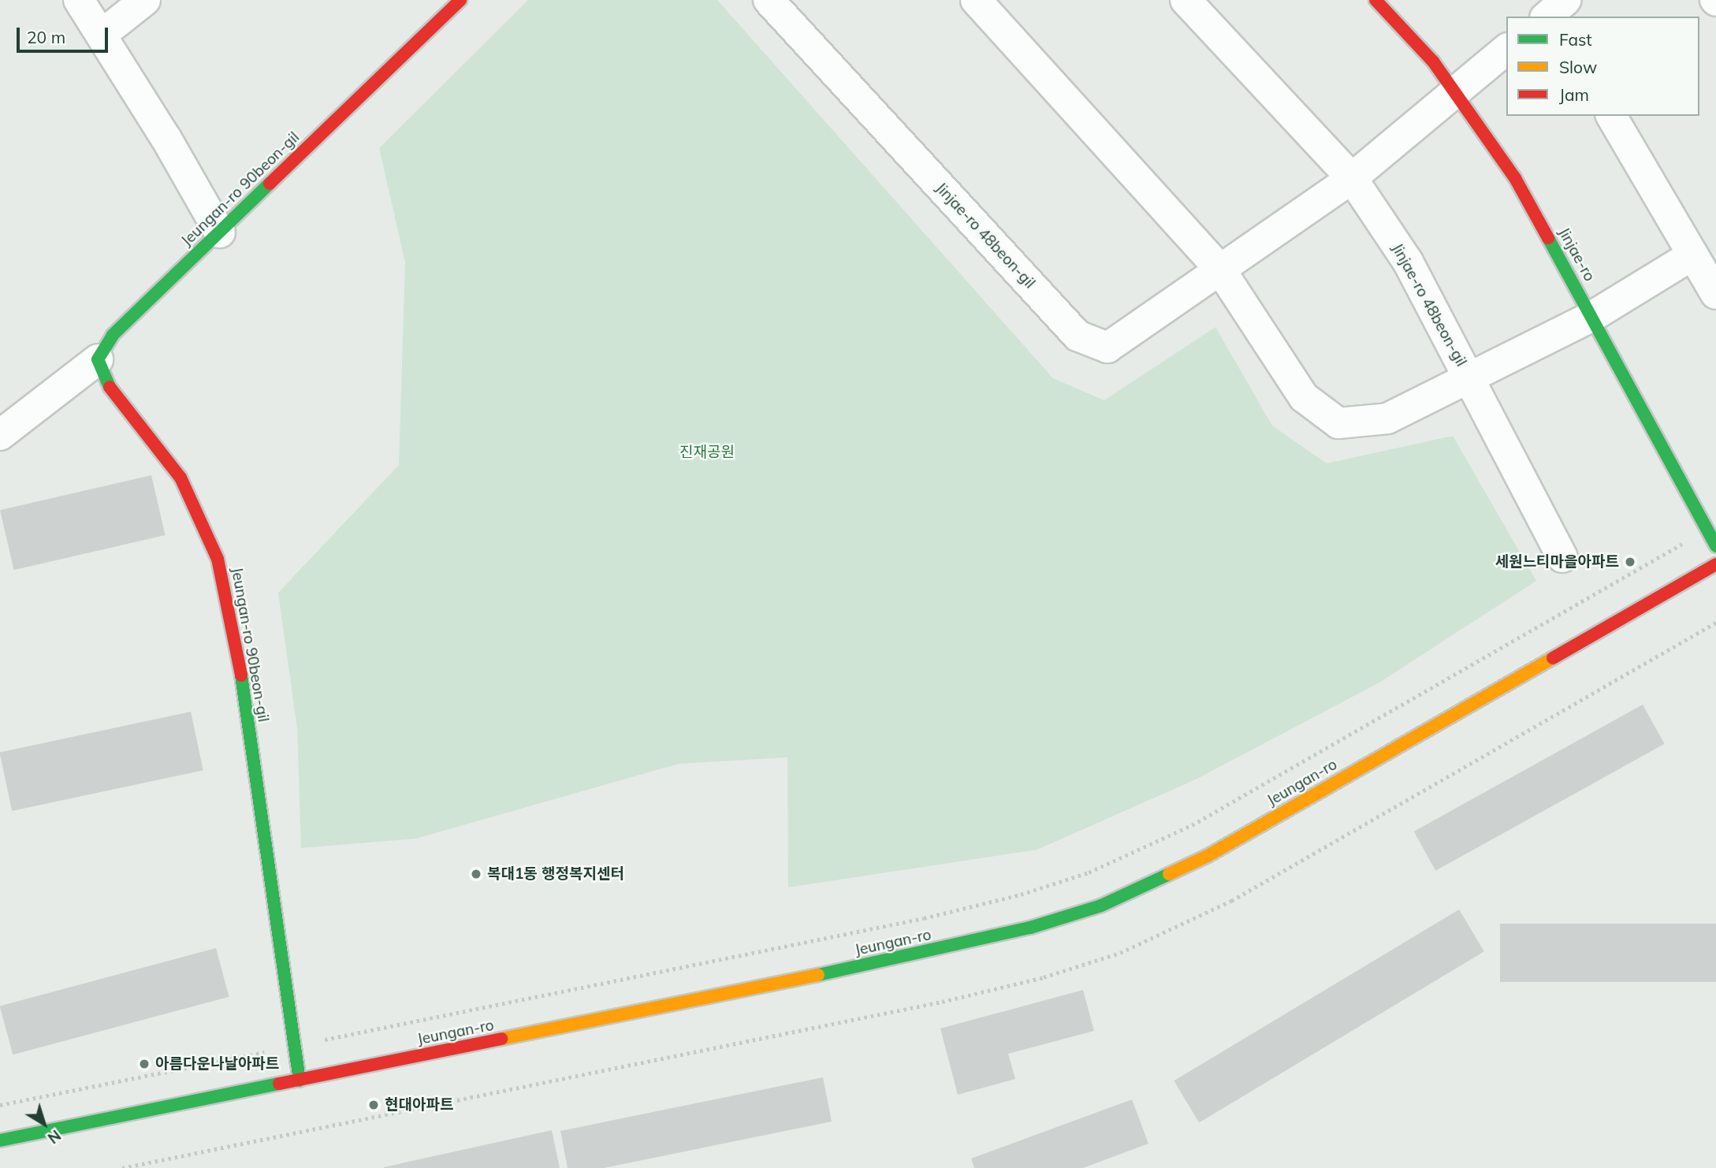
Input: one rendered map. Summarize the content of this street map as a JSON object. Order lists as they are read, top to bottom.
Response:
{
  "streets": {
    "street": [
      "Jeungan-ro 90beon-gil",
      "Jinjae-ro 48beon-gil",
      "Jinjae-ro",
      "Jeungan-ro"
    ]
  },
  "crossings": [
    ["Jeungan-ro 90beon-gil", "Jeungan-ro"],
    ["Jinjae-ro 48beon-gil", "Jinjae-ro"]
  ],
  "parks": ["진재공원"],
  "places": [
    "세원느티마을아파트",
    "복대1동 행정복지센터",
    "아름다운나날아파트",
    "현대아파트"
  ],
  "legend": ["Fast", "Slow", "Jam"],
  "scale_bar": "20 m",
  "north": "bottom right"
}
